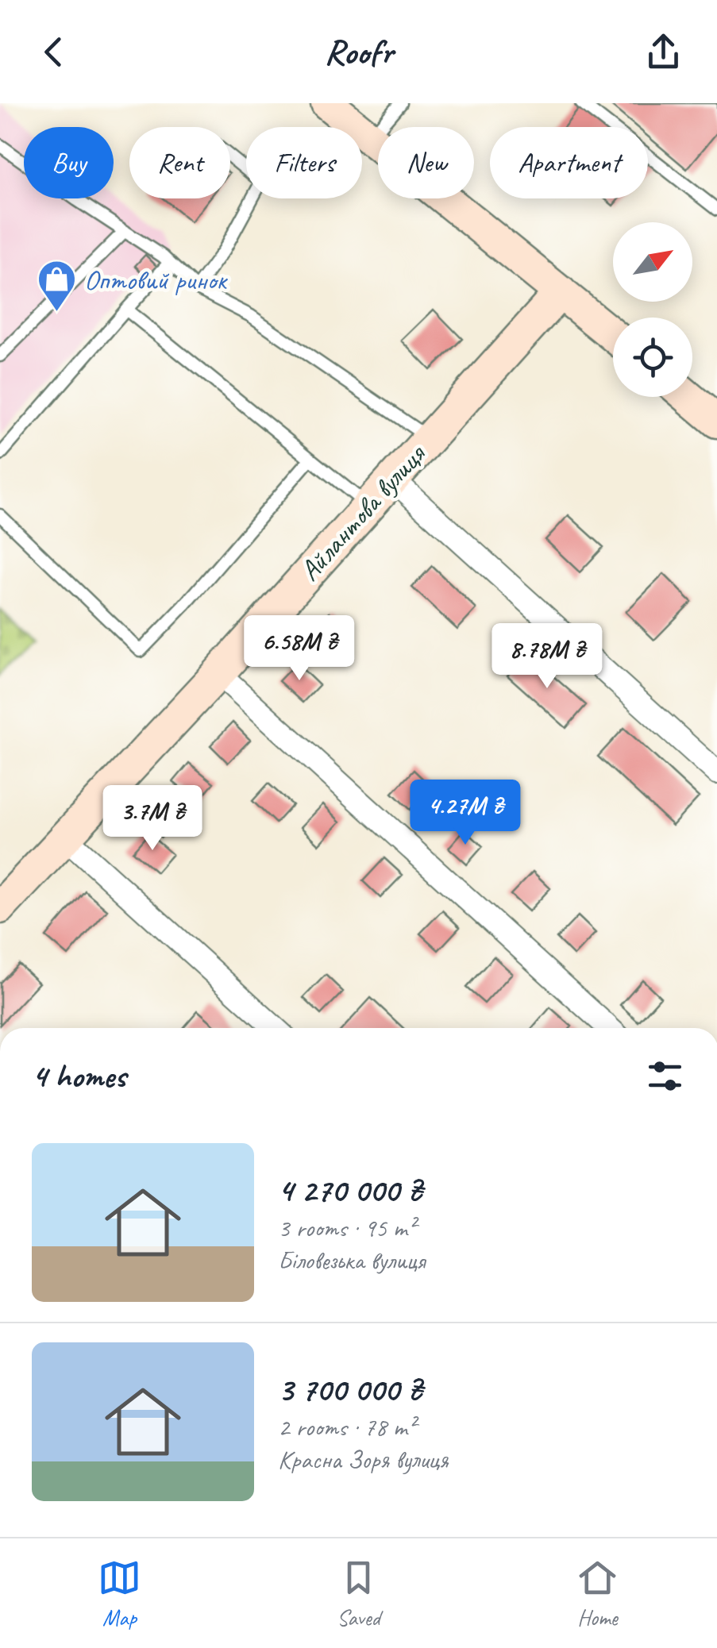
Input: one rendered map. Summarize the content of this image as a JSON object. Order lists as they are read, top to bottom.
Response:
{
  "streets": {
    "street": ["Айлантова вулиця"]
  },
  "places": {
    "shop": ["Оптовий ринок"]
  },
  "north": "top right",
  "page": {
    "header": "Roofr",
    "chip": [
      "Buy",
      "Rent",
      "Filters",
      "New",
      "Apartment"
    ],
    "price": [
      "6.58M ₴",
      "8.78M ₴",
      "4.27M ₴",
      "3.7M ₴"
    ],
    "heading": "4 homes",
    "list": [
      {
        "name": "4 270 000 ₴",
        "note": "3 rooms · 95 m² · Біловезька вулиця"
      },
      {
        "name": "3 700 000 ₴",
        "note": "2 rooms · 78 m² · Красна Зоря вулиця"
      }
    ],
    "tabs": ["Map", "Saved", "Home"]
  }
}
